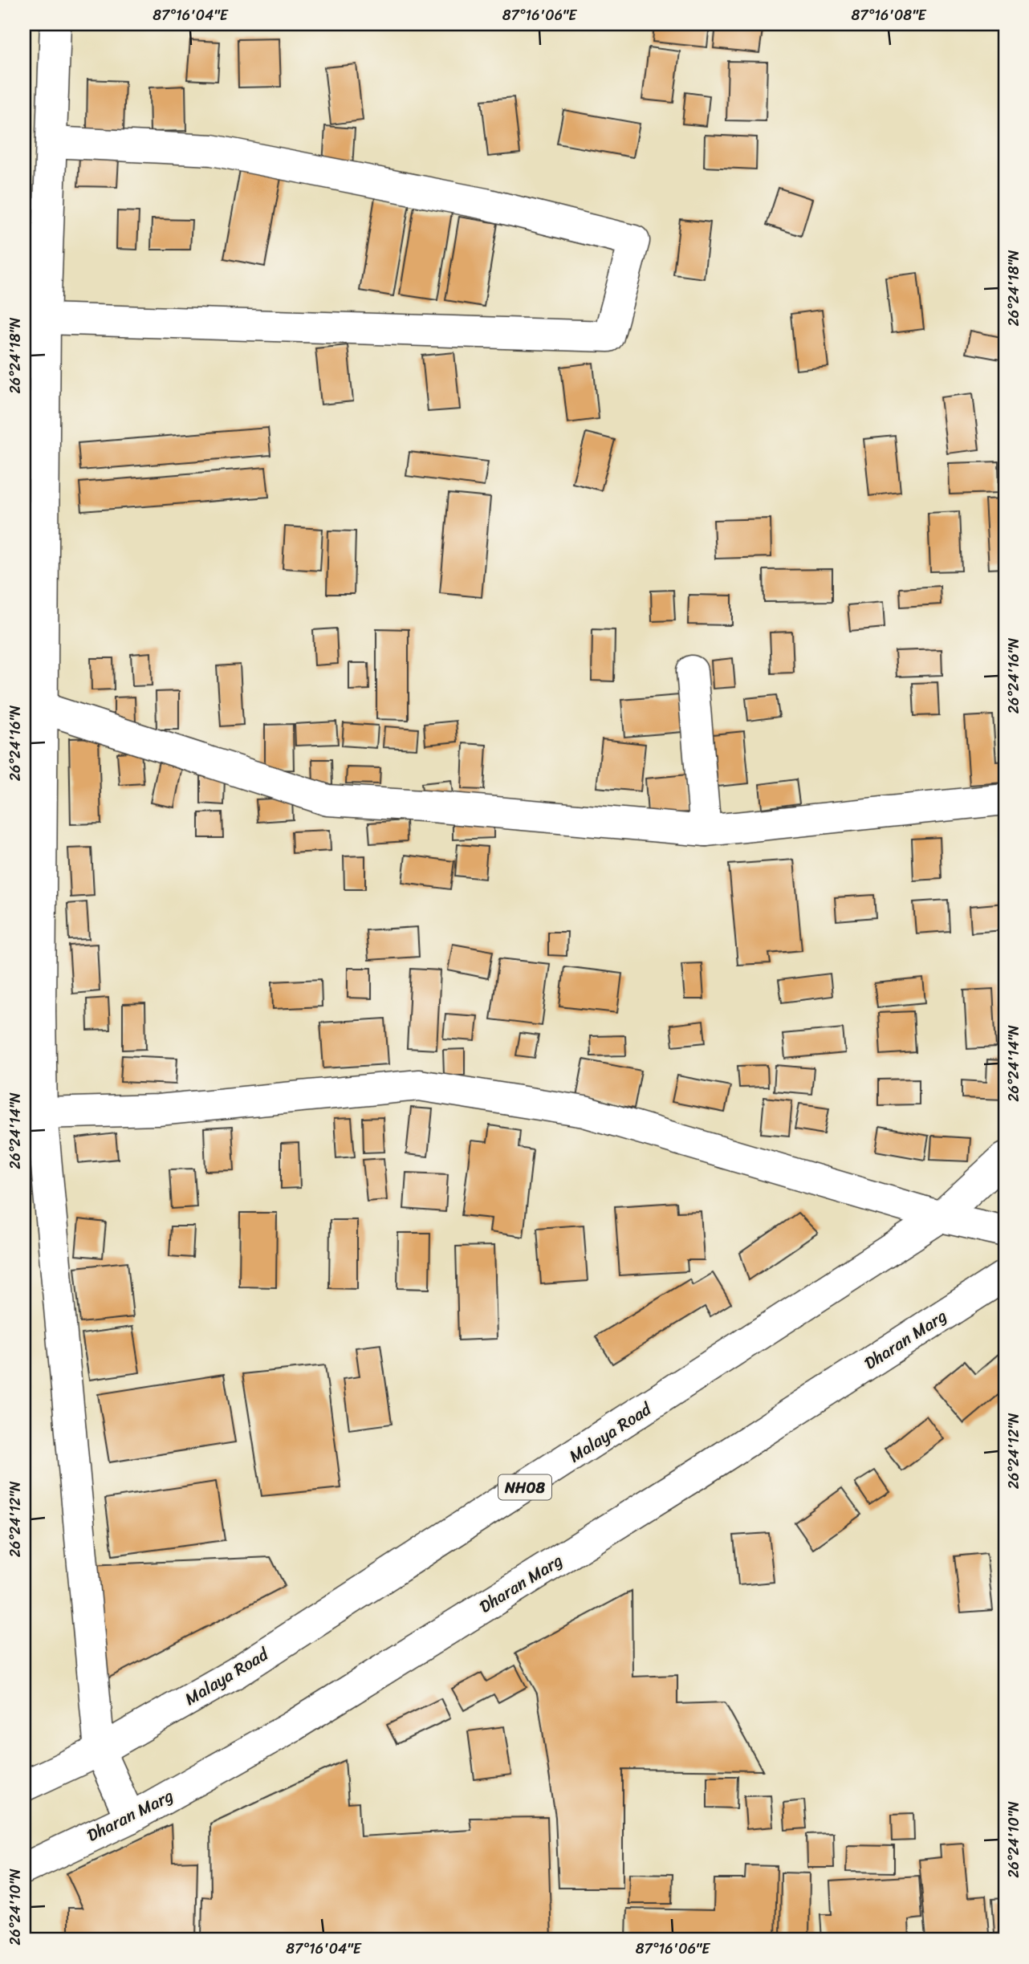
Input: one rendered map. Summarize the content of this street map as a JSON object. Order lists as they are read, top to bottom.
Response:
{
  "streets": {
    "street": ["Dharan Marg", "Malaya Road", "NH08"]
  },
  "coordinates": [
    "87°16'04\"E",
    "87°16'06\"E",
    "87°16'08\"E",
    "26°24'18\"N",
    "26°24'16\"N",
    "26°24'14\"N",
    "26°24'12\"N",
    "26°24'10\"N"
  ]
}
